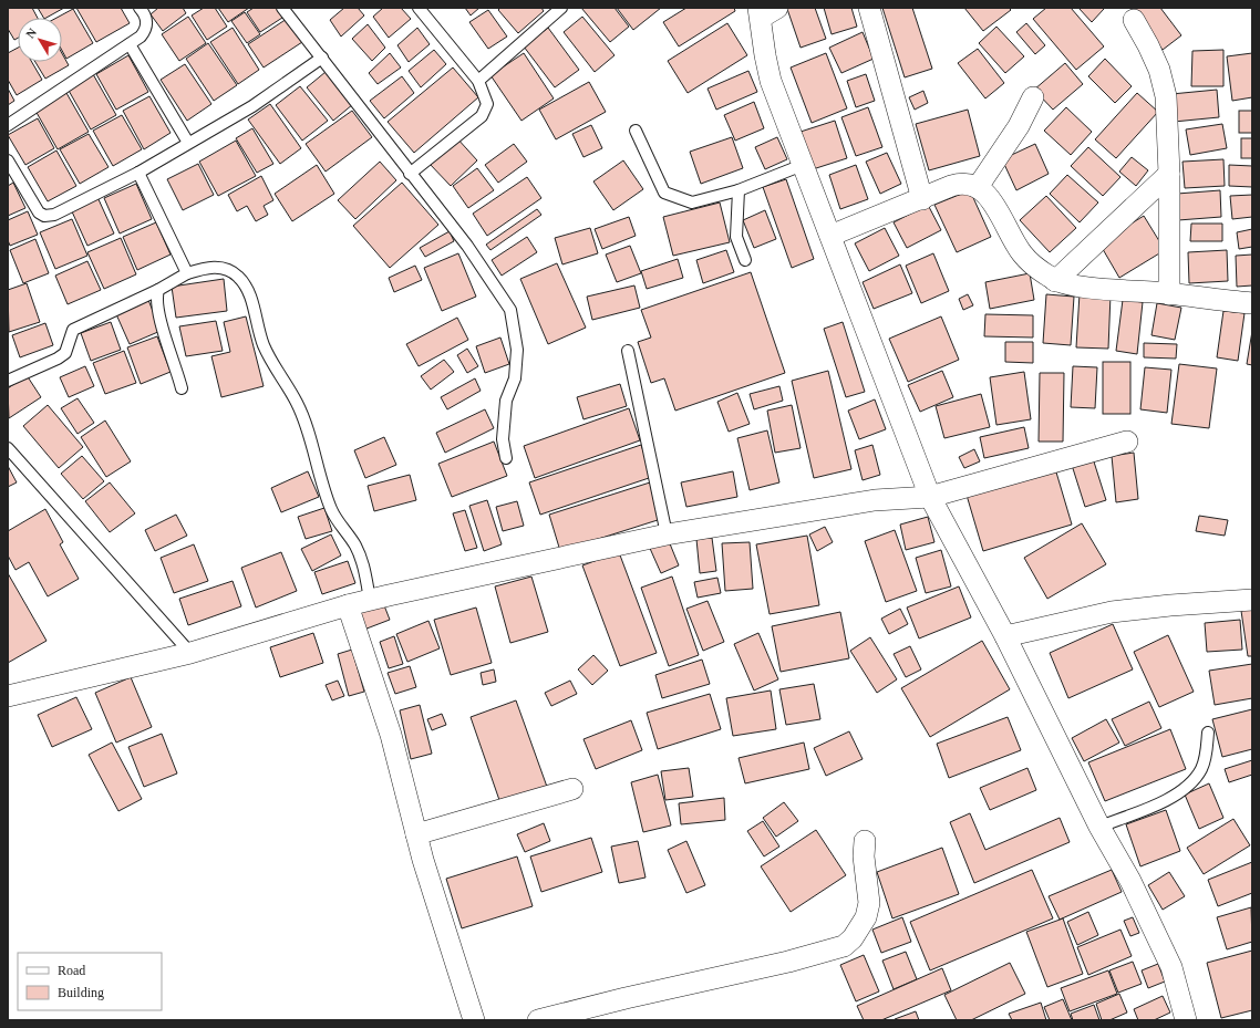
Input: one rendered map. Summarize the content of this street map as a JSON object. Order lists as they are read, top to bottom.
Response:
{
  "legend": ["Road", "Building"],
  "north": "top left"
}
